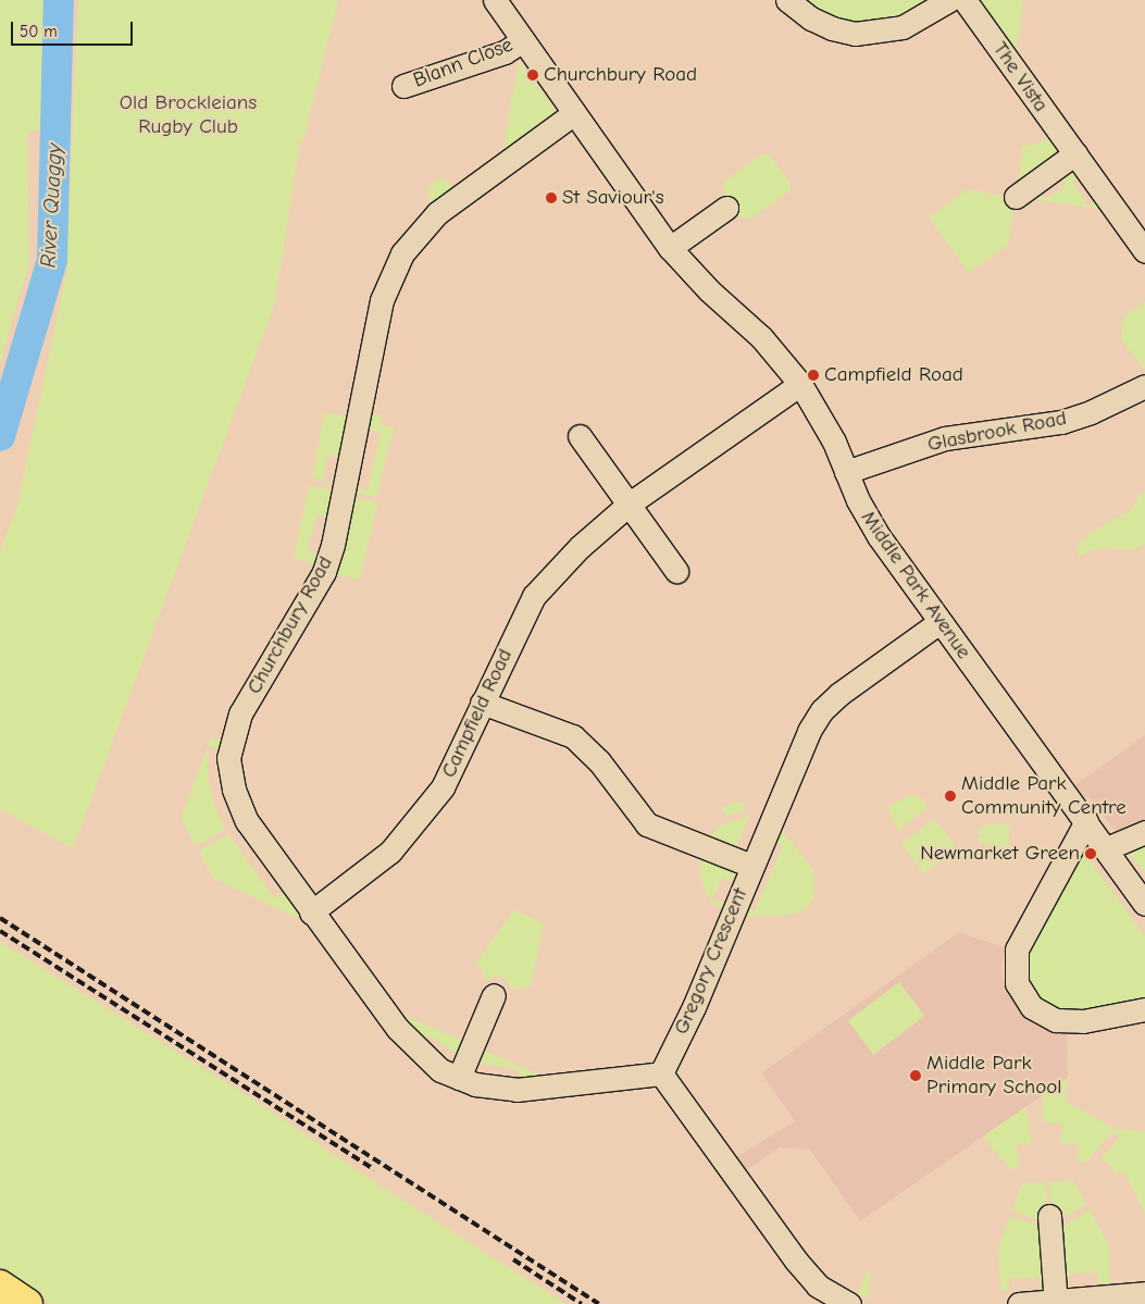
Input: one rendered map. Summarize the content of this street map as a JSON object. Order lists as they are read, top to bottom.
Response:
{
  "streets": {
    "street": [
      "Blann Close",
      "The Vista",
      "Glasbrook Road",
      "Middle Park Avenue",
      "Churchbury Road",
      "Campfield Road",
      "Gregory Crescent"
    ]
  },
  "crossings": [
    ["Blann Close", "Middle Park Avenue"],
    ["Glasbrook Road", "Middle Park Avenue"],
    ["Middle Park Avenue", "Churchbury Road"],
    ["Middle Park Avenue", "Campfield Road"],
    ["Middle Park Avenue", "Gregory Crescent"],
    ["Churchbury Road", "Campfield Road"],
    ["Churchbury Road", "Gregory Crescent"]
  ],
  "water": ["River Quaggy"],
  "parks": ["Old Brockleians Rugby Club"],
  "places": [
    "Churchbury Road",
    "St Saviour's",
    "Campfield Road",
    "Middle Park Community Centre",
    "Newmarket Green",
    "Middle Park Primary School"
  ],
  "scale_bar": "50 m"
}
